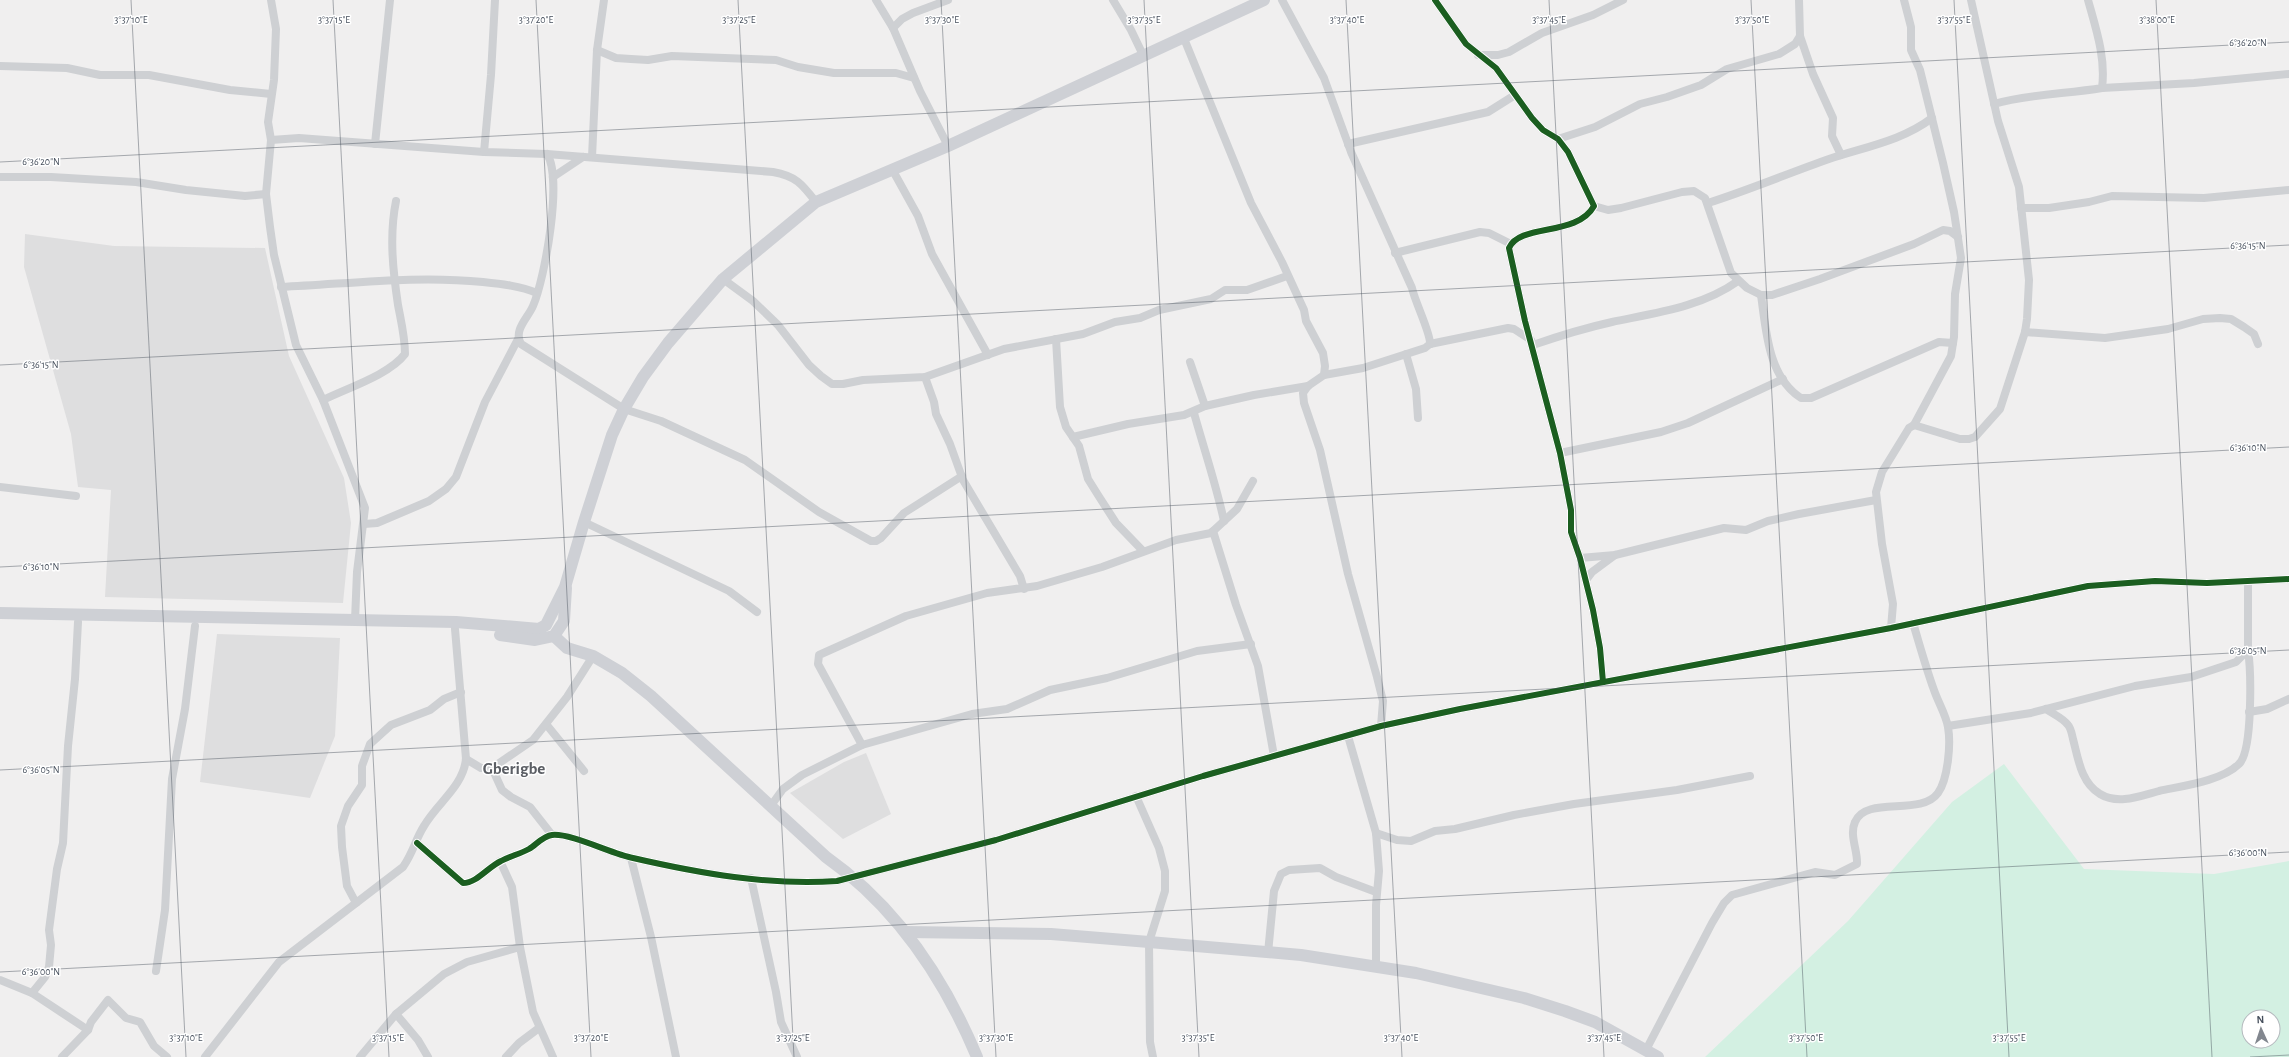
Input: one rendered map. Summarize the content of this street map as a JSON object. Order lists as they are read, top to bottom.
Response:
{
  "districts": ["Gberigbe"],
  "north": "top",
  "coordinates": [
    "3°37'10\"E",
    "3°37'15\"E",
    "3°37'20\"E",
    "3°37'25\"E",
    "3°37'30\"E",
    "3°37'35\"E",
    "3°37'40\"E",
    "3°37'45\"E",
    "3°37'50\"E",
    "3°37'55\"E",
    "3°38'00\"E",
    "6°36'20\"N",
    "6°36'15\"N",
    "6°36'10\"N",
    "6°36'05\"N",
    "6°36'00\"N"
  ]
}
